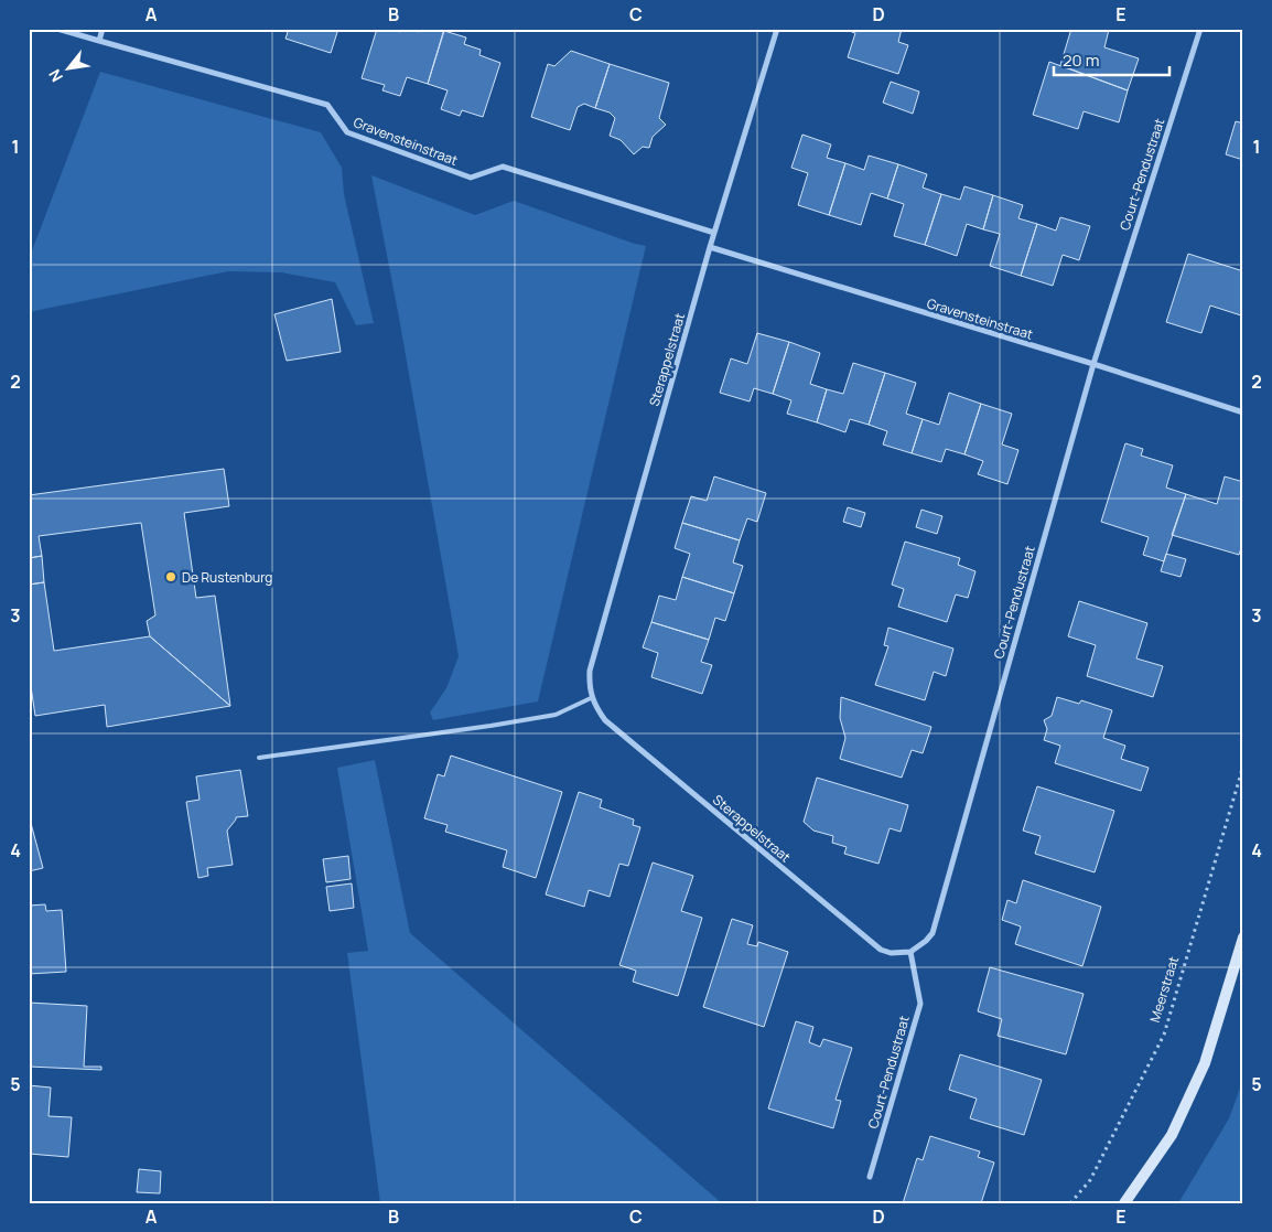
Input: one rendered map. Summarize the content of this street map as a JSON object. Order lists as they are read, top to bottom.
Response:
{
  "streets": {
    "street": ["Gravensteinstraat", "Court-Pendustraat", "Sterappelstraat"],
    "path": ["Meerstraat"]
  },
  "crossings": [
    ["Gravensteinstraat", "Court-Pendustraat"],
    ["Gravensteinstraat", "Sterappelstraat"],
    ["Court-Pendustraat", "Sterappelstraat"]
  ],
  "places": ["De Rustenburg"],
  "scale_bar": "20 m",
  "north": "bottom left",
  "grid": {
    "columns": [
      "A",
      "B",
      "C",
      "D",
      "E"
    ],
    "rows": [
      "1",
      "2",
      "3",
      "4",
      "5"
    ]
  }
}
